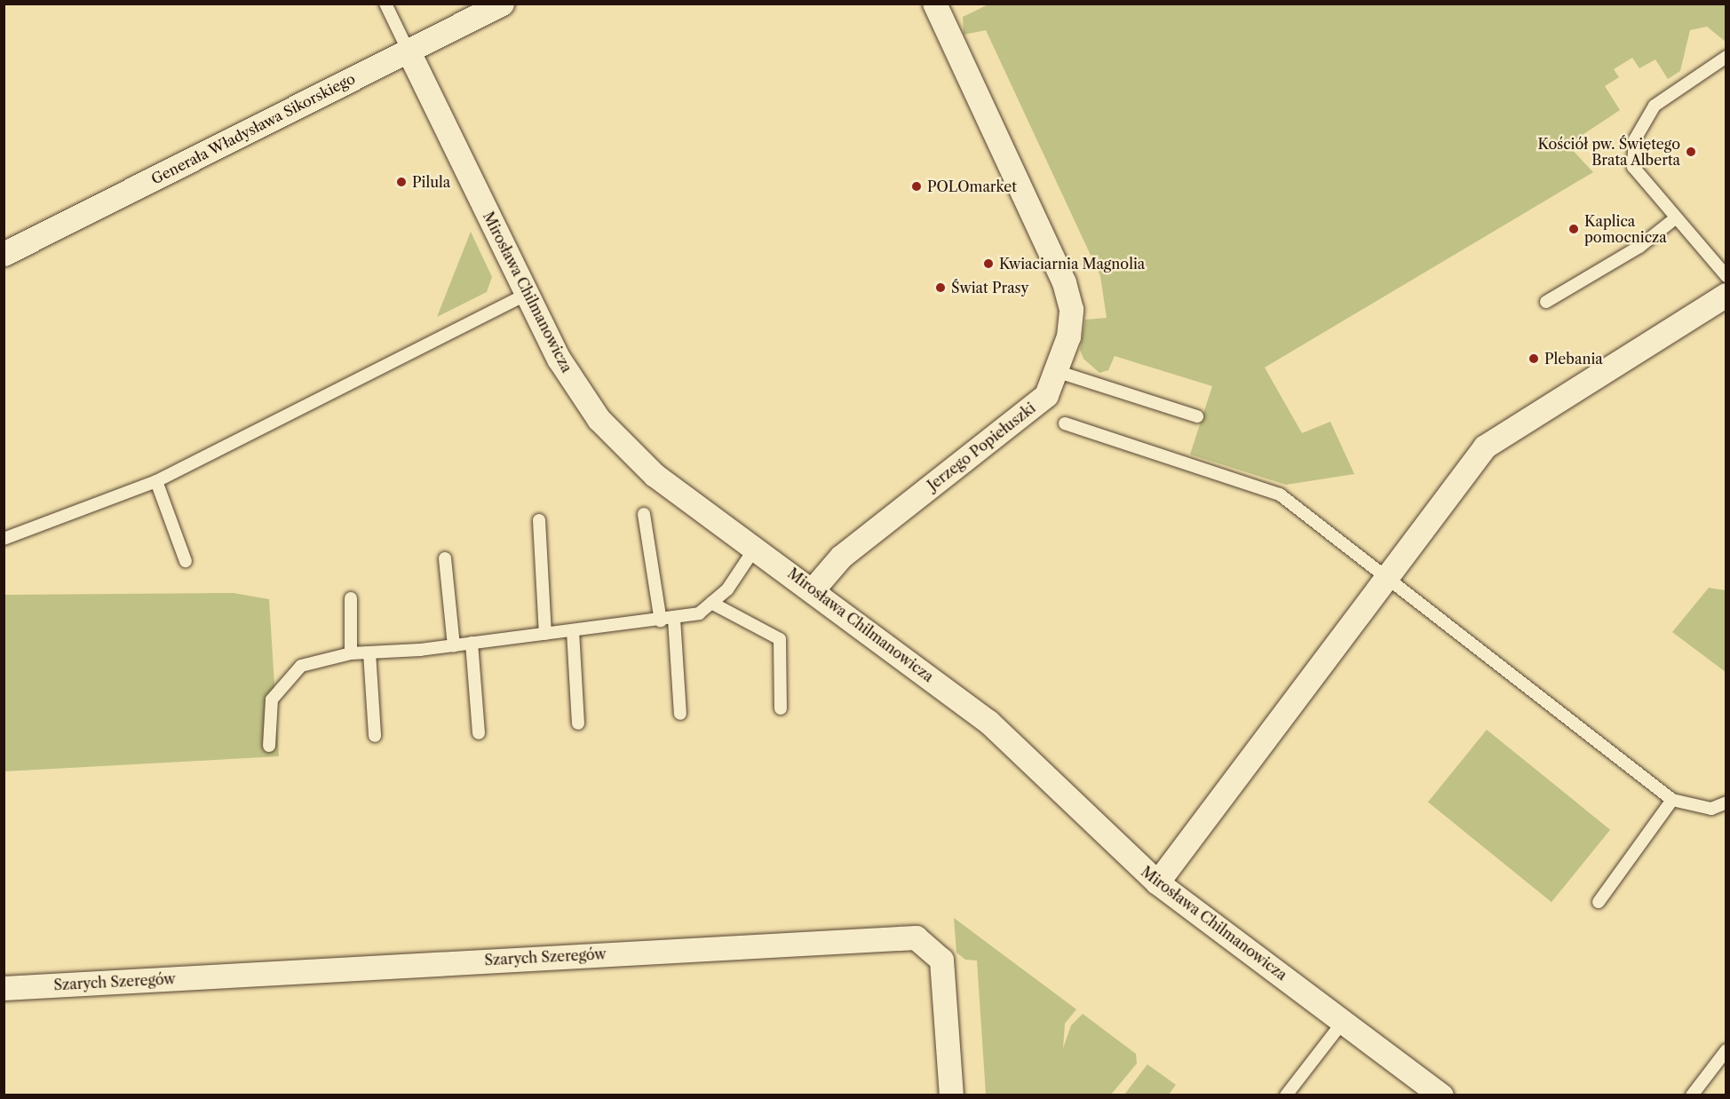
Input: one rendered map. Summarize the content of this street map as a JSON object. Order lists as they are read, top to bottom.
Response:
{
  "streets": {
    "street": [
      "Generała Władysława Sikorskiego",
      "Mirosława Chilmanowicza",
      "Jerzego Popiełuszki",
      "Szarych Szeregów"
    ]
  },
  "crossings": [
    ["Generała Władysława Sikorskiego", "Mirosława Chilmanowicza"],
    ["Mirosława Chilmanowicza", "Jerzego Popiełuszki"]
  ],
  "places": [
    "Kościół pw. Świętego Brata Alberta",
    "Pilula",
    "POLOmarket",
    "Kaplica pomocnicza",
    "Kwiaciarnia Magnolia",
    "Świat Prasy",
    "Plebania"
  ]
}
